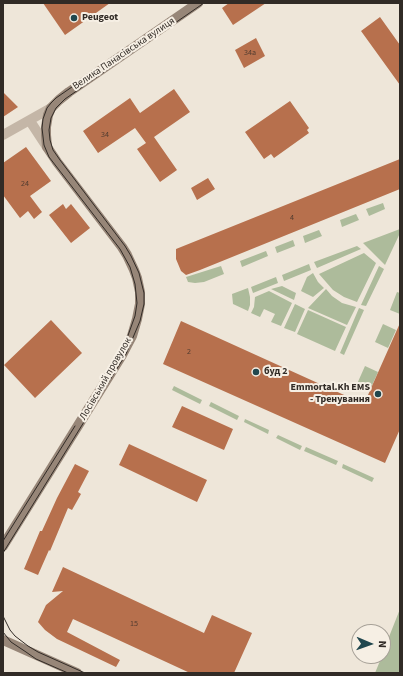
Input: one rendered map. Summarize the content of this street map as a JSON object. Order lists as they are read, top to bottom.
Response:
{
  "streets": {
    "street": ["Велика Панасівська вулиця", "Лосівський провулок"]
  },
  "crossings": [
    ["Велика Панасівська вулиця", "Лосівський провулок"]
  ],
  "places": ["Peugeot", "буд 2", "Emmortal.Kh EMS - Тренування"],
  "house_numbers": [
    "34а",
    "34",
    "24",
    "4",
    "2",
    "15"
  ],
  "north": "right"
}
